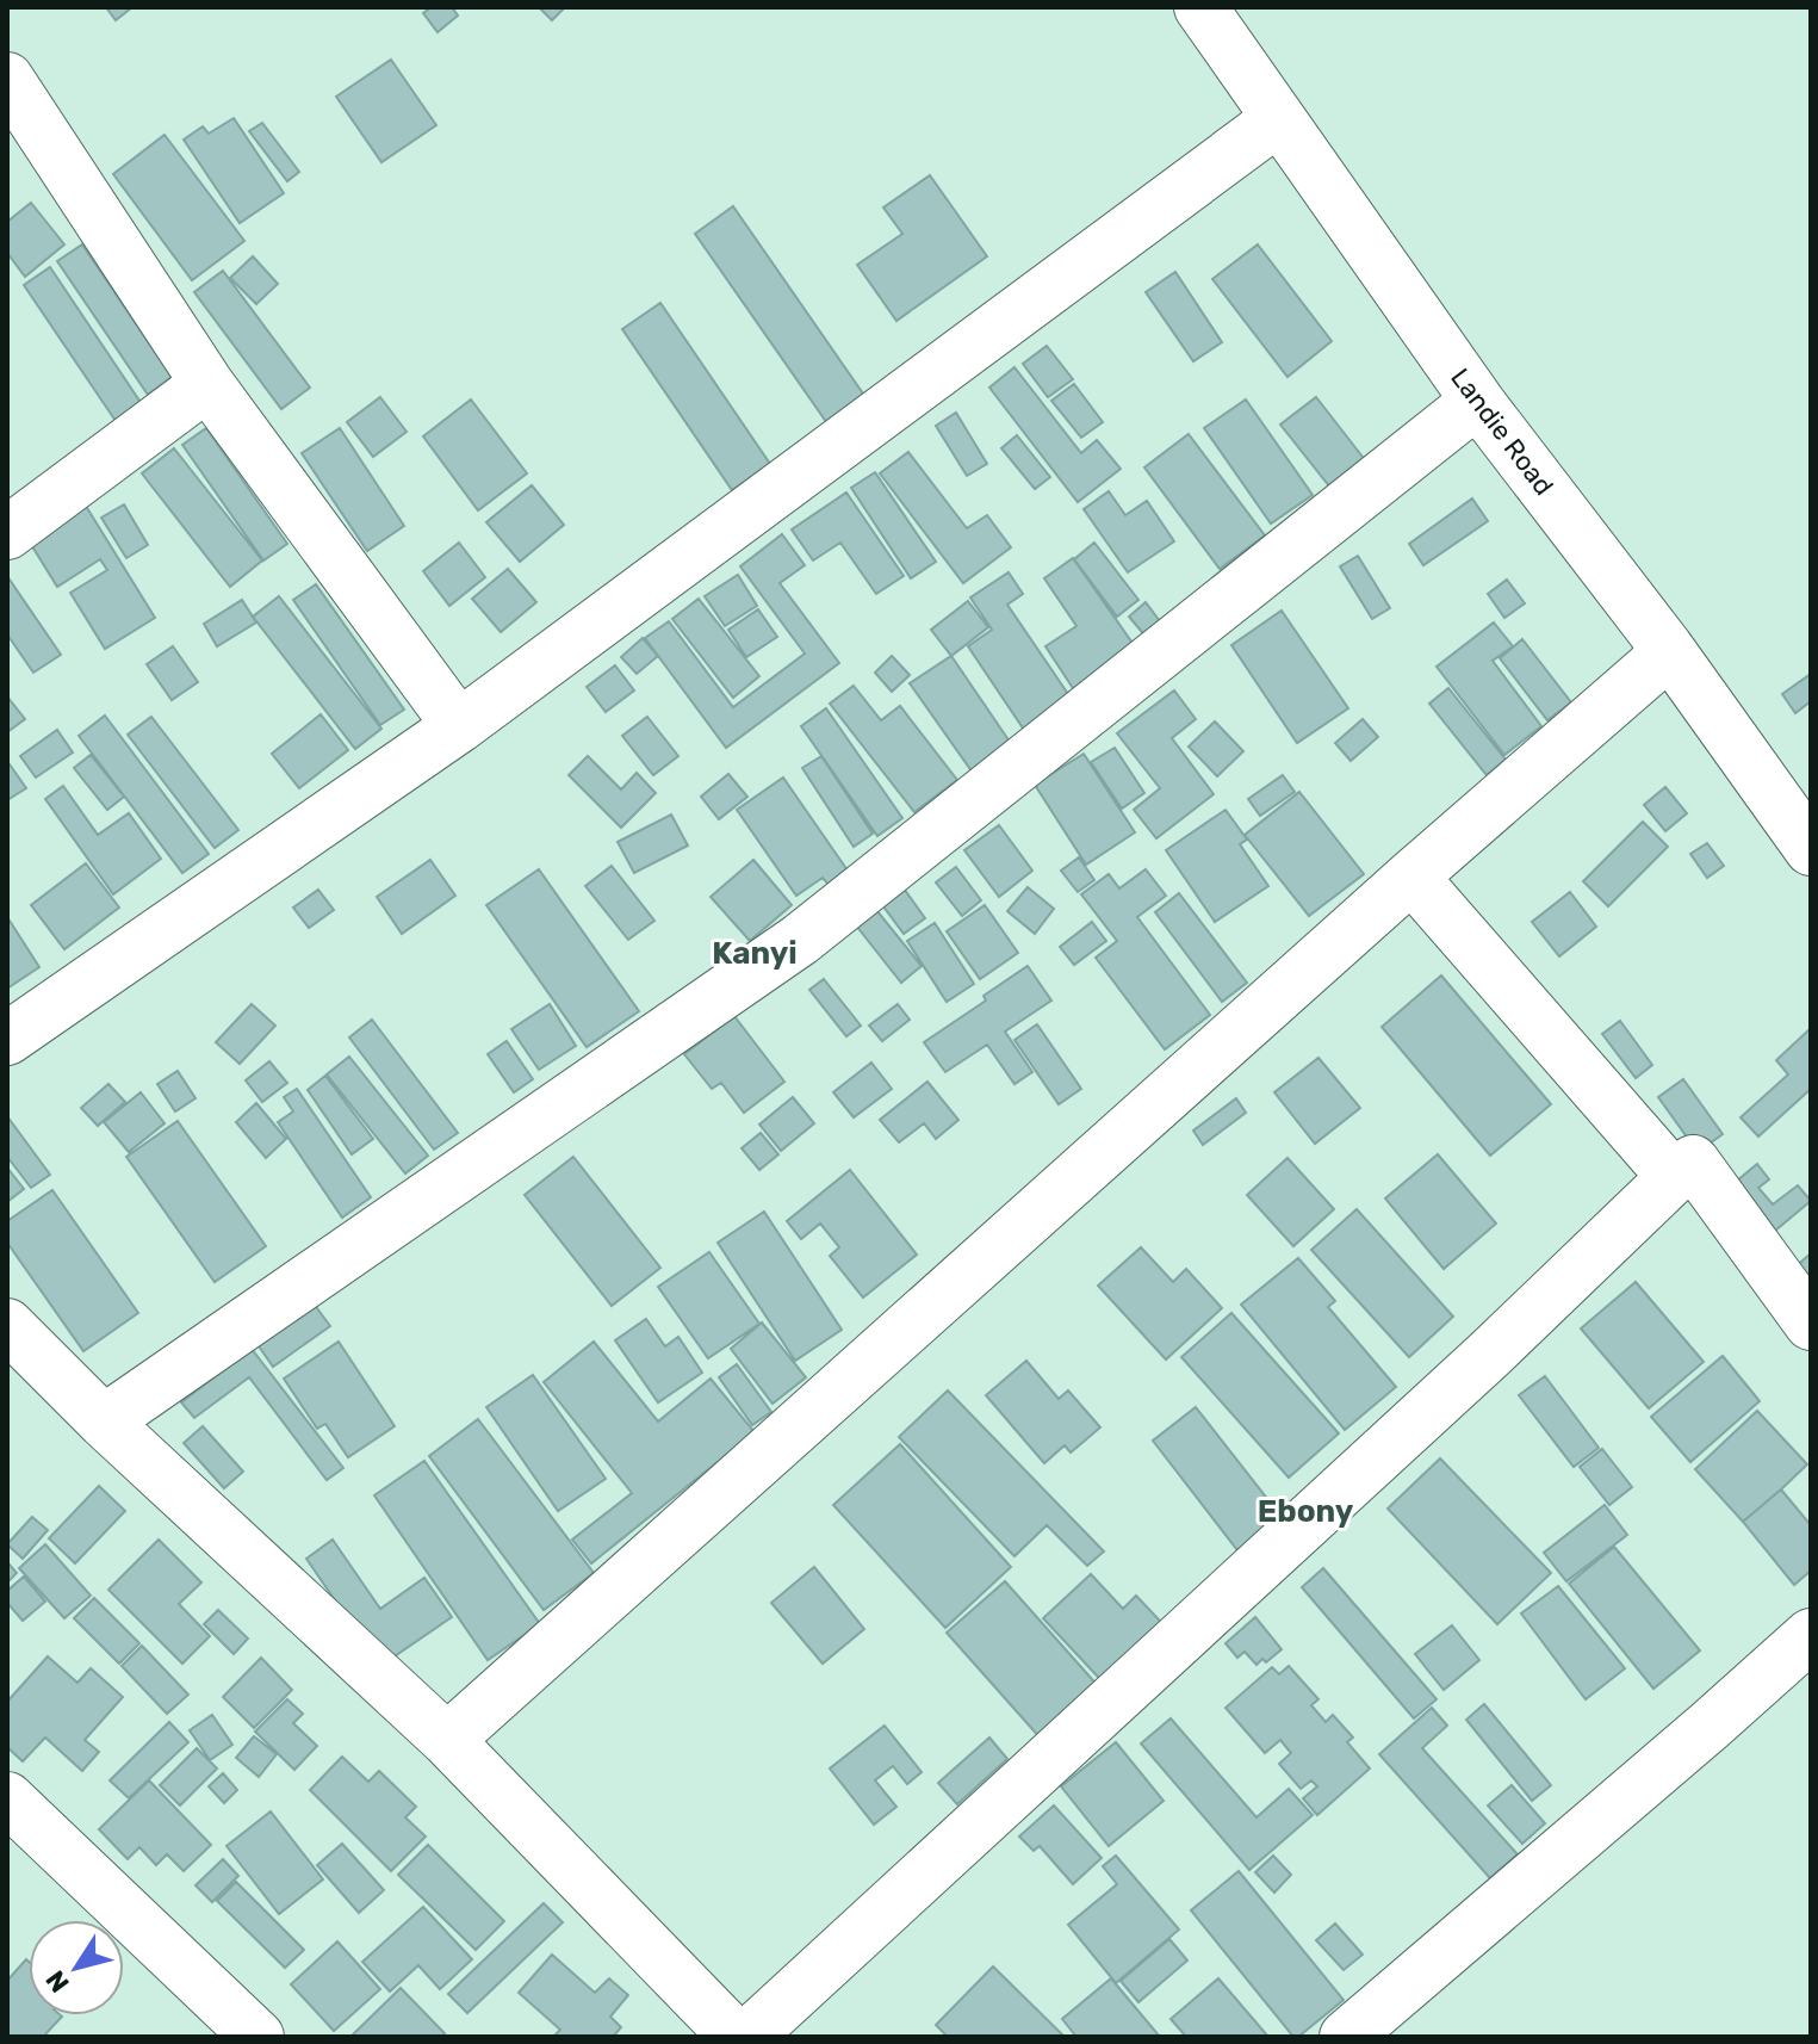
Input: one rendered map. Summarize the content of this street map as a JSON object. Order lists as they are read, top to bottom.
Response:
{
  "streets": {
    "street": ["Landie Road"]
  },
  "districts": ["Kanyi", "Ebony"],
  "north": "bottom left"
}
